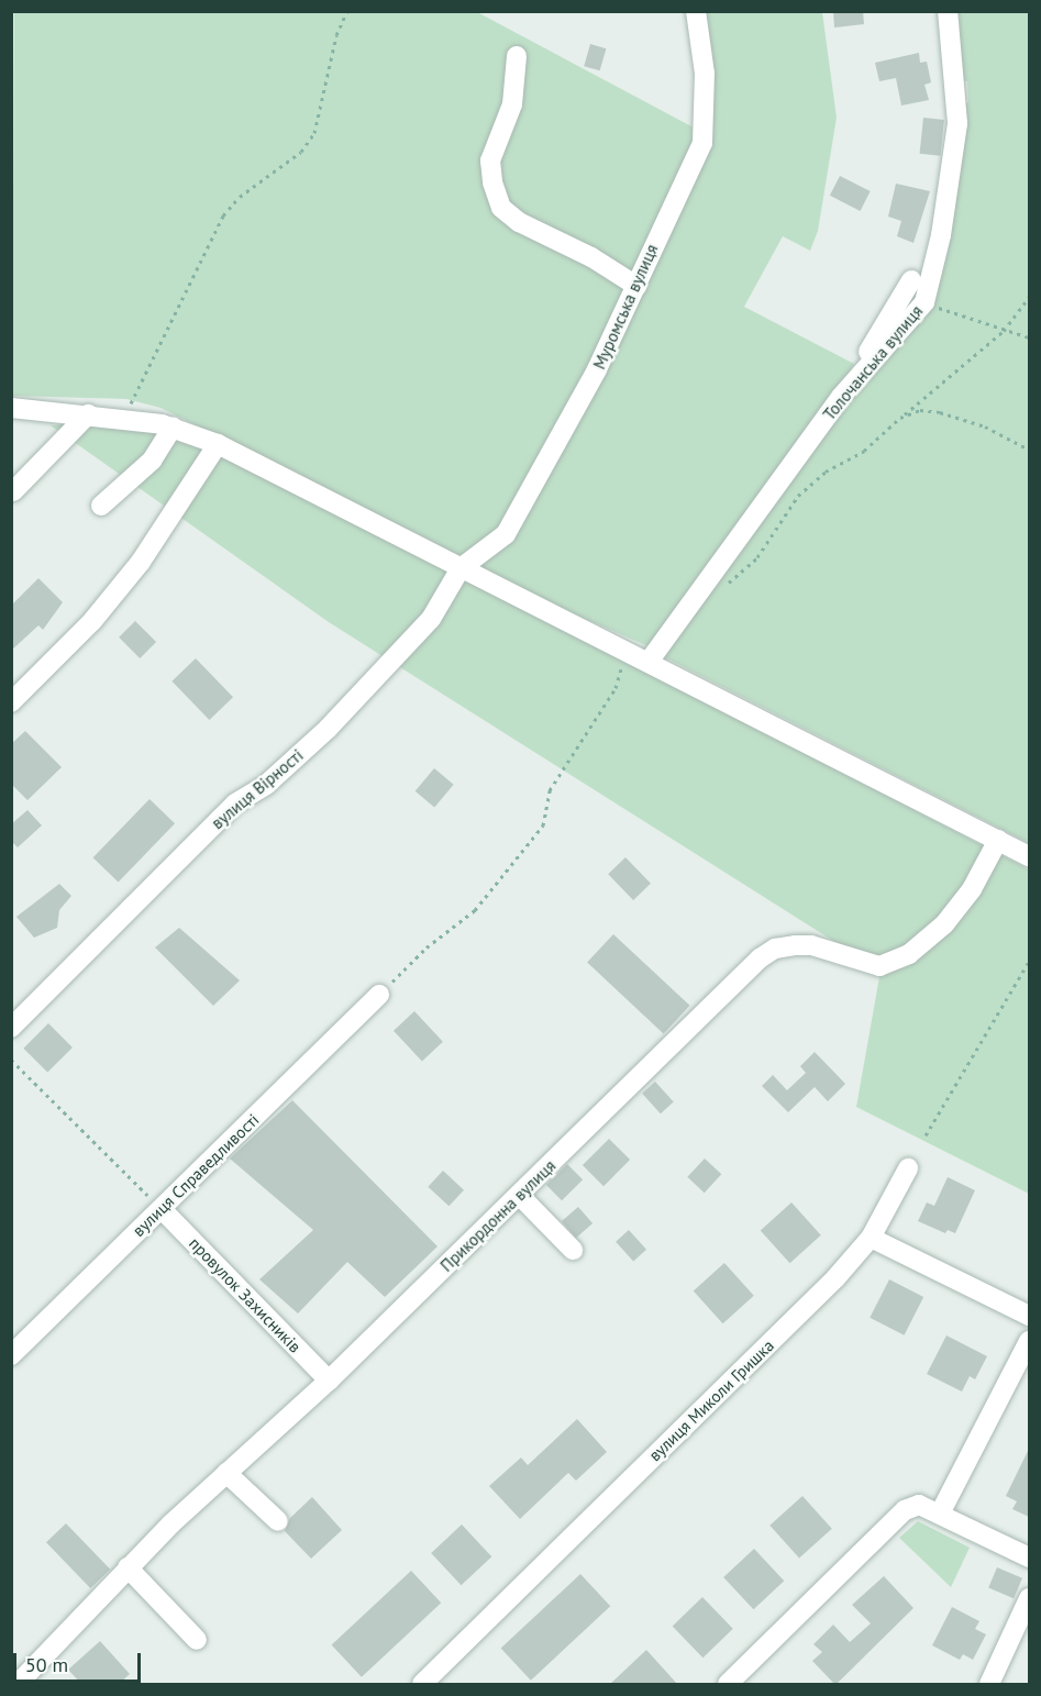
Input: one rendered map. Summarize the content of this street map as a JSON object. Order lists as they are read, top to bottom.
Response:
{
  "streets": {
    "street": [
      "Муромська вулиця",
      "Толочанська вулиця",
      "вулиця Вірності",
      "вулиця Справедливості",
      "Прикордонна вулиця",
      "провулок Захисників",
      "вулиця Миколи Гришка"
    ]
  },
  "crossings": [
    ["Муромська вулиця", "вулиця Вірності"],
    ["вулиця Справедливості", "провулок Захисників"],
    ["Прикордонна вулиця", "провулок Захисників"]
  ],
  "scale_bar": "50 m"
}
